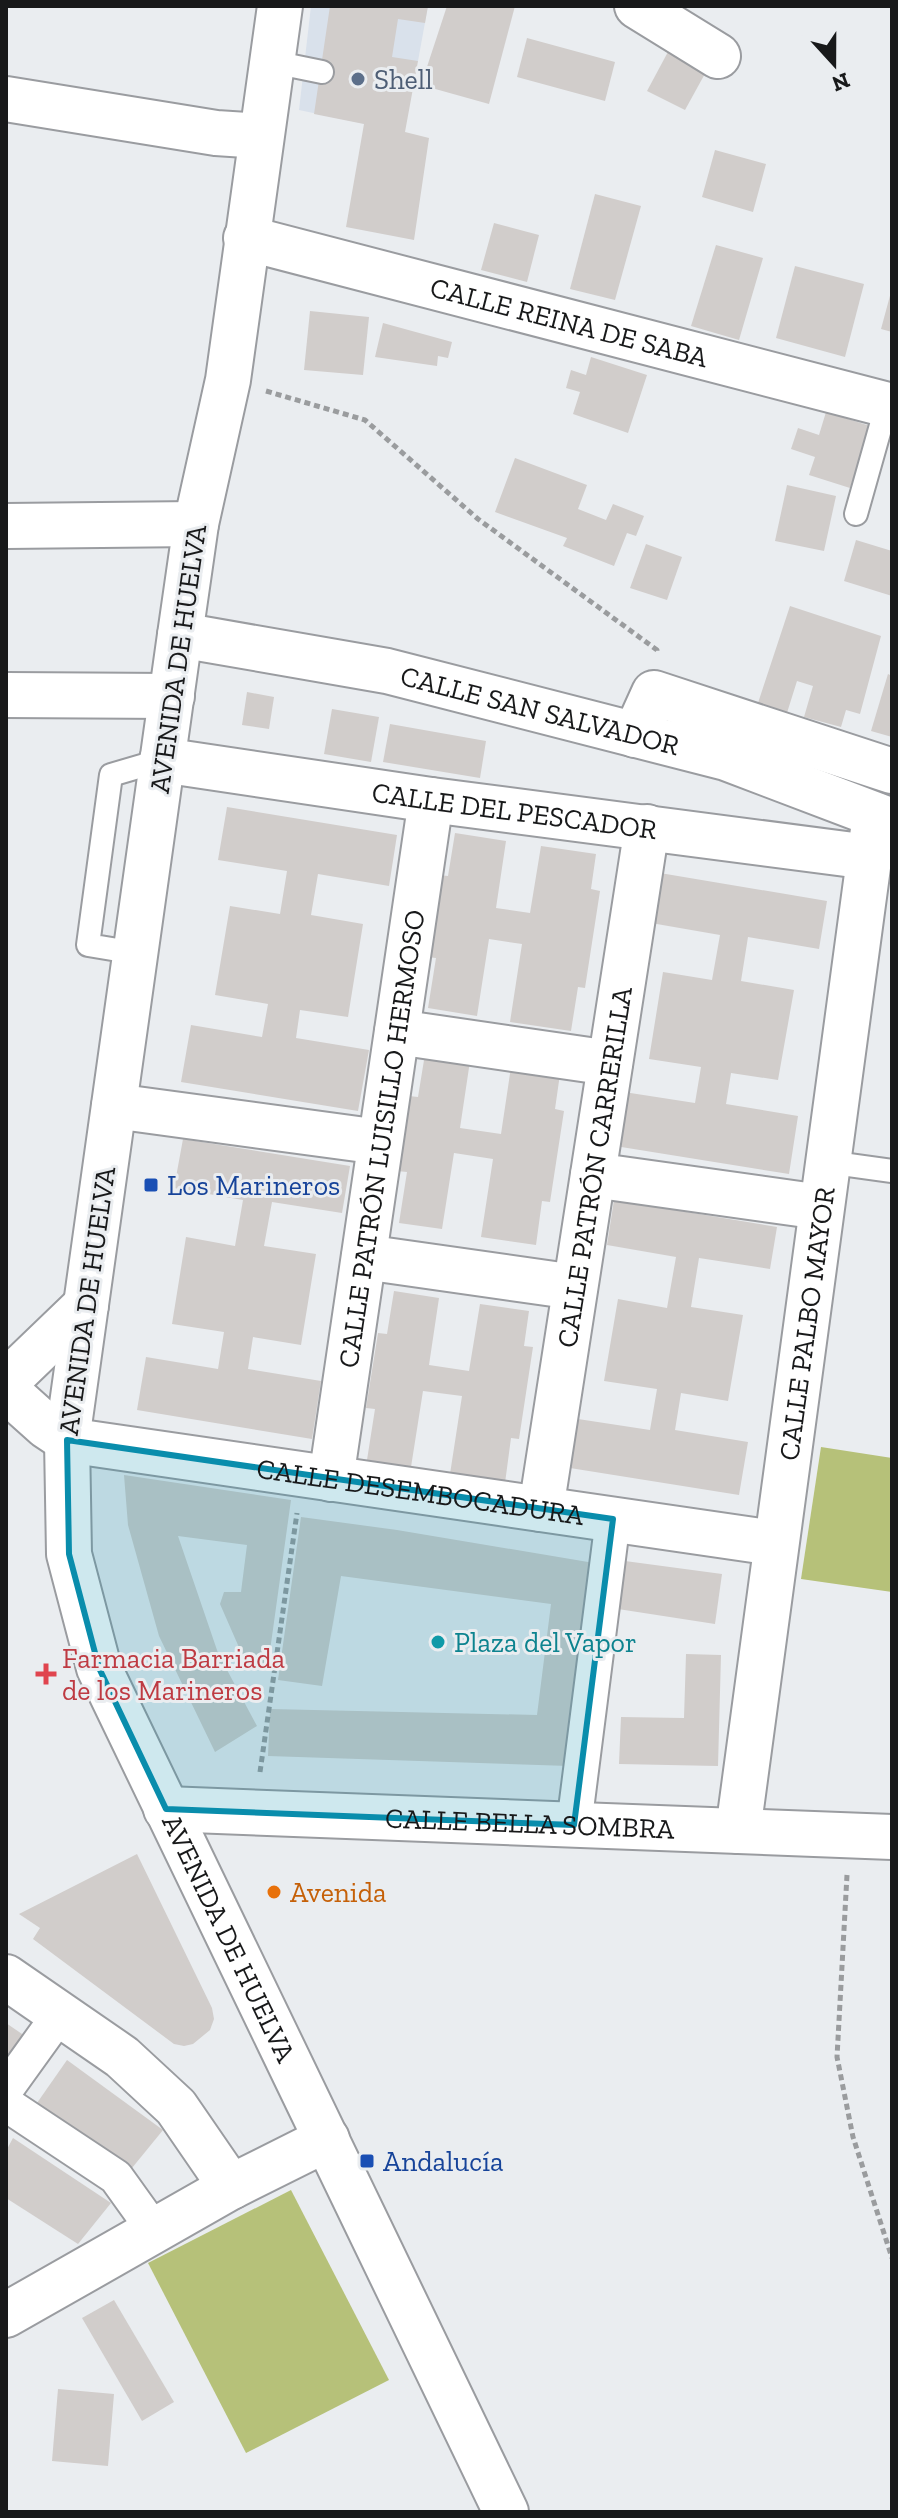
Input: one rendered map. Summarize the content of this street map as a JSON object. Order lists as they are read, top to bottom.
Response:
{
  "streets": {
    "street": [
      "CALLE REINA DE SABA",
      "AVENIDA DE HUELVA",
      "CALLE SAN SALVADOR",
      "CALLE DEL PESCADOR",
      "CALLE PATRÓN LUISILLO HERMOSO",
      "CALLE PATRÓN CARRERILLA",
      "CALLE PALBO MAYOR",
      "CALLE DESEMBOCADURA",
      "CALLE BELLA SOMBRA"
    ]
  },
  "crossings": [
    ["CALLE REINA DE SABA", "AVENIDA DE HUELVA"],
    ["AVENIDA DE HUELVA", "CALLE SAN SALVADOR"],
    ["AVENIDA DE HUELVA", "CALLE DEL PESCADOR"],
    ["AVENIDA DE HUELVA", "CALLE DESEMBOCADURA"],
    ["AVENIDA DE HUELVA", "CALLE BELLA SOMBRA"],
    ["CALLE SAN SALVADOR", "CALLE DEL PESCADOR"],
    ["CALLE SAN SALVADOR", "CALLE PALBO MAYOR"],
    ["CALLE DEL PESCADOR", "CALLE PATRÓN LUISILLO HERMOSO"],
    ["CALLE DEL PESCADOR", "CALLE PATRÓN CARRERILLA"],
    ["CALLE DEL PESCADOR", "CALLE PALBO MAYOR"],
    ["CALLE PATRÓN LUISILLO HERMOSO", "CALLE DESEMBOCADURA"],
    ["CALLE PATRÓN CARRERILLA", "CALLE DESEMBOCADURA"],
    ["CALLE PALBO MAYOR", "CALLE DESEMBOCADURA"],
    ["CALLE PALBO MAYOR", "CALLE BELLA SOMBRA"]
  ],
  "places": {
    "other": ["Shell", "Plaza del Vapor", "Avenida"],
    "transit": ["Los Marineros", "Andalucía"],
    "health": ["Farmacia Barriada de los Marineros"]
  },
  "north": "bottom"
}
